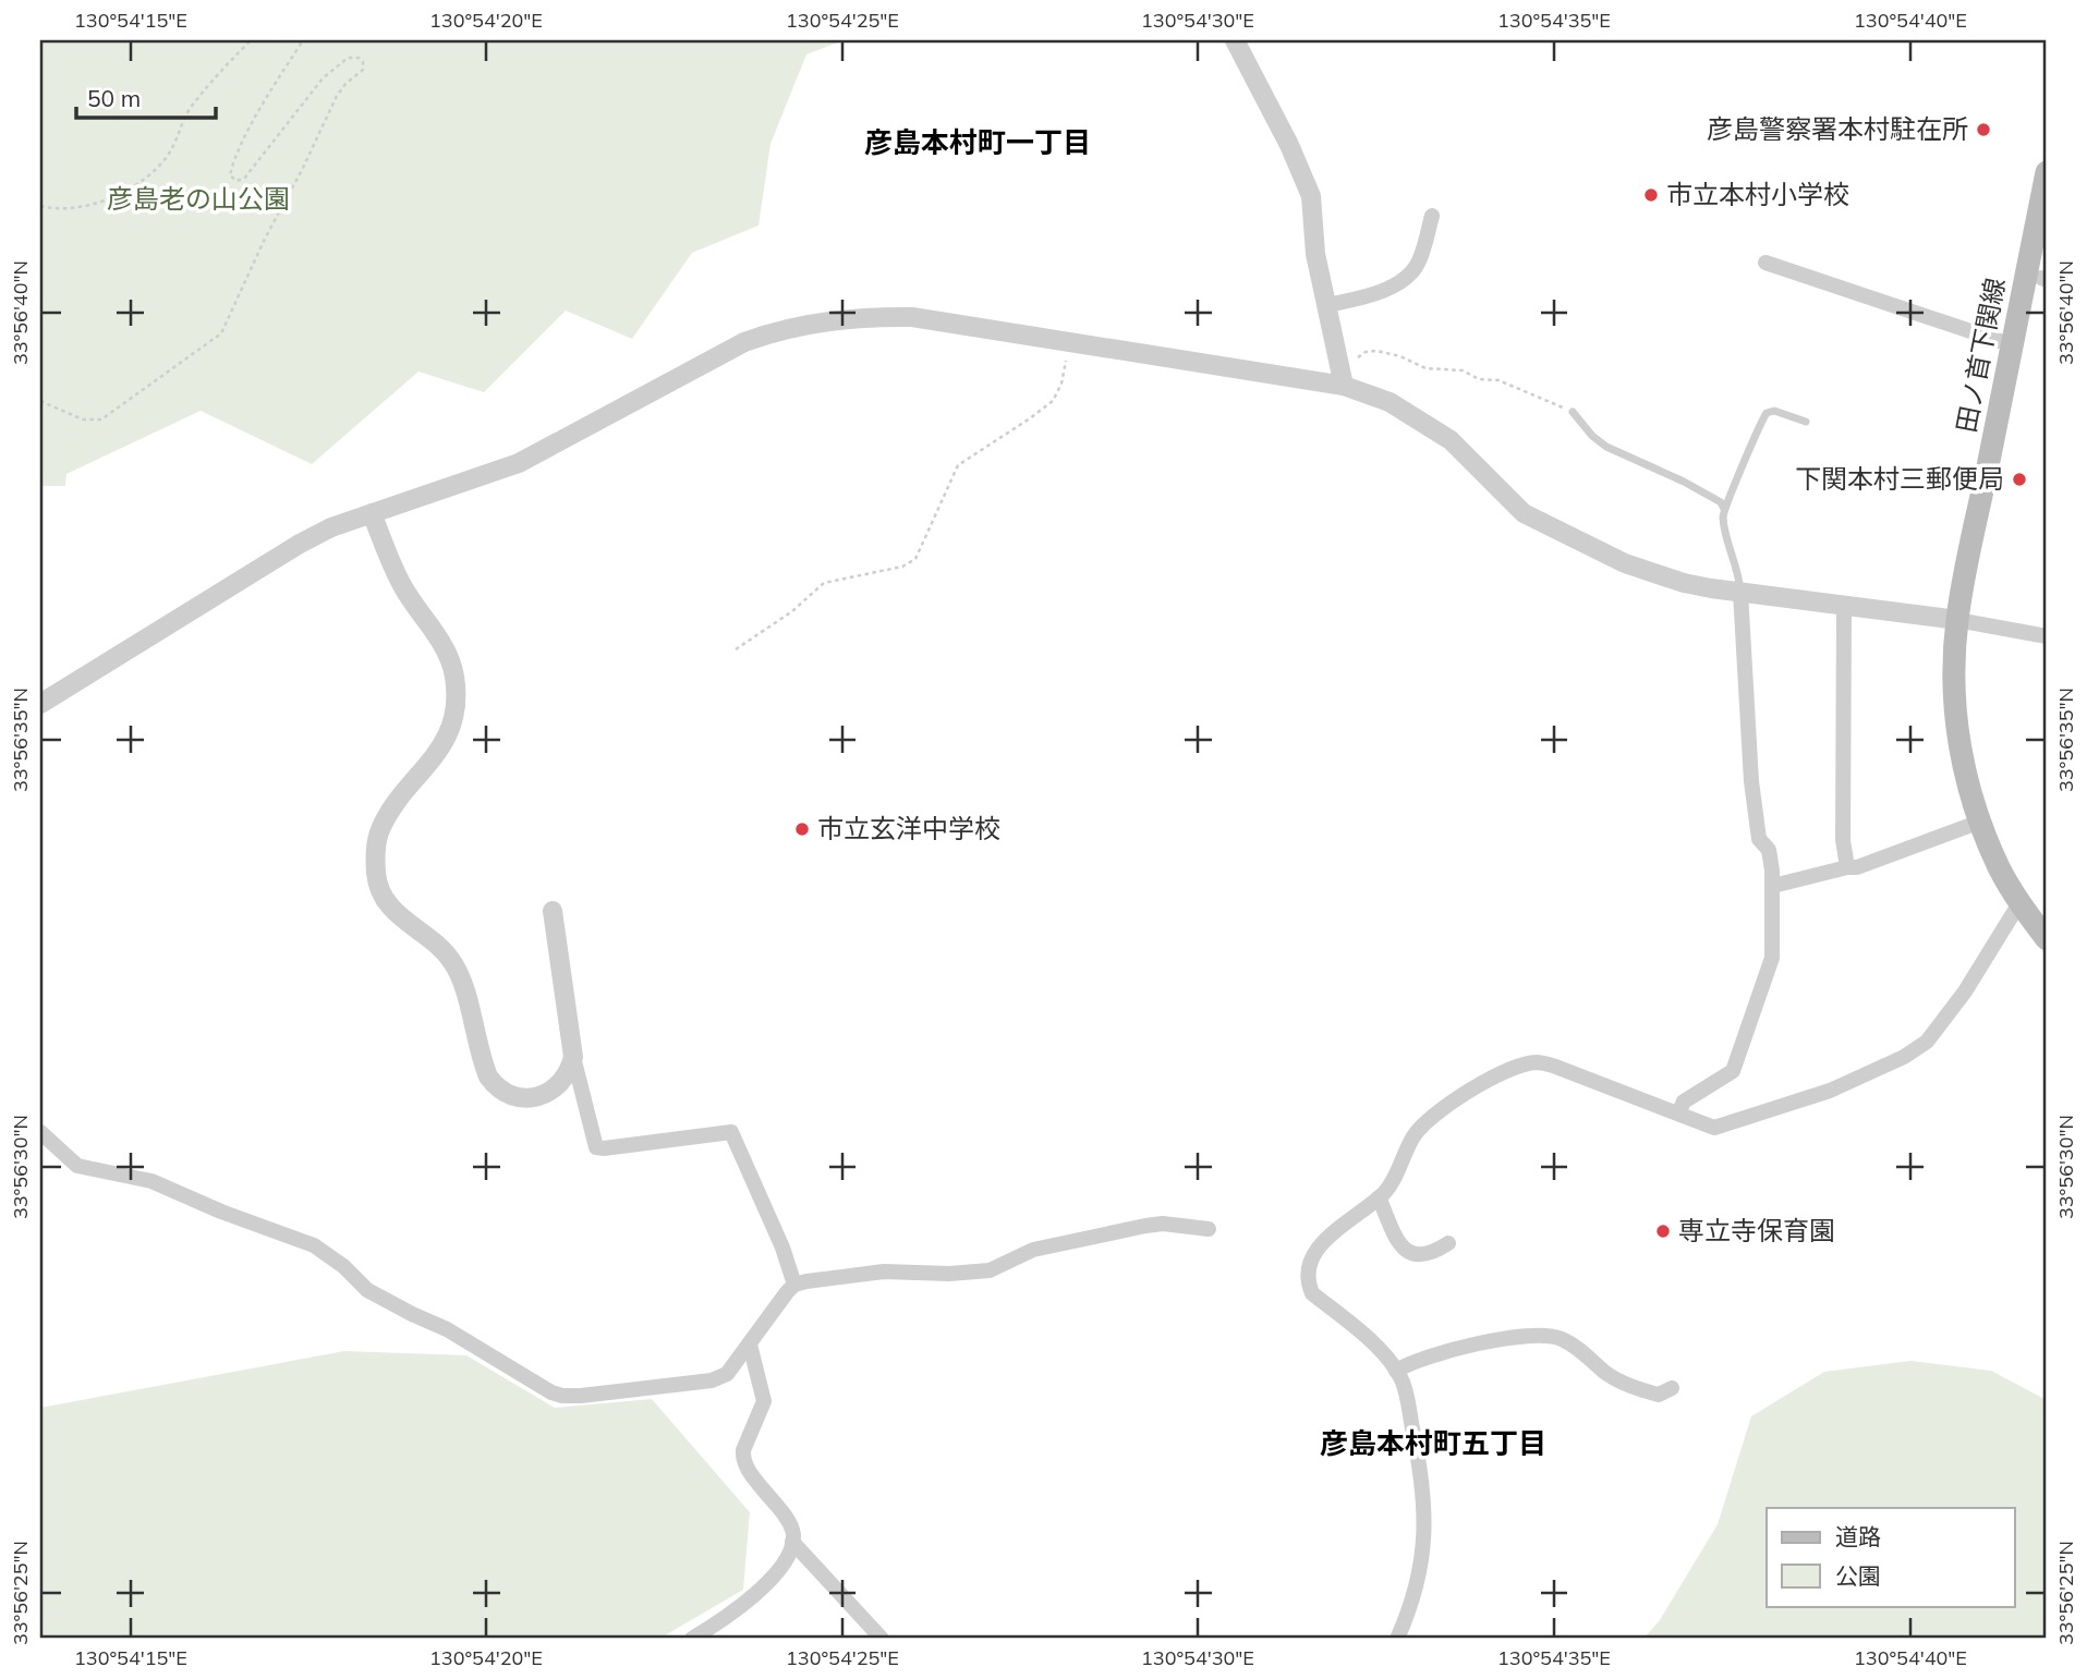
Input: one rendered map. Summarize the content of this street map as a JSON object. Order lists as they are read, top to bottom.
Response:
{
  "streets": {
    "main road": ["田ノ首下関線"]
  },
  "districts": ["彦島本村町一丁目", "彦島本村町五丁目"],
  "parks": ["彦島老の山公園"],
  "places": [
    "彦島警察署本村駐在所",
    "市立本村小学校",
    "下関本村三郵便局",
    "市立玄洋中学校",
    "専立寺保育園"
  ],
  "legend": ["道路", "公園"],
  "scale_bar": "50 m",
  "coordinates": [
    "130°54'15\"E",
    "130°54'20\"E",
    "130°54'25\"E",
    "130°54'30\"E",
    "130°54'35\"E",
    "130°54'40\"E",
    "33°56'40\"N",
    "33°56'35\"N",
    "33°56'30\"N",
    "33°56'25\"N"
  ]
}
